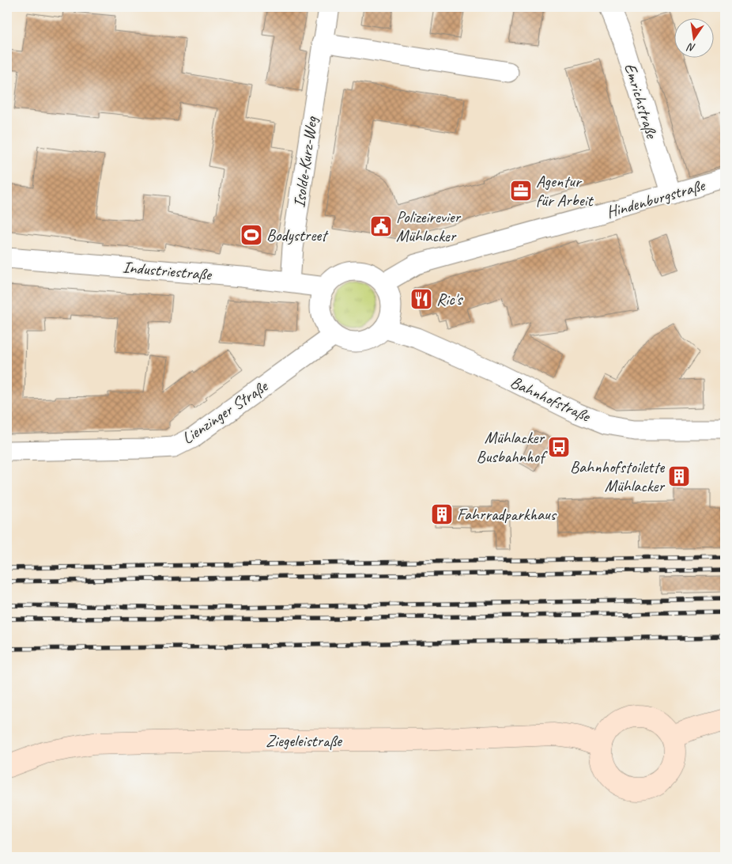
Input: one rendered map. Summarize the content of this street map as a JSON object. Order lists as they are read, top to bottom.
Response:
{
  "streets": {
    "street": [
      "Emrichstraße",
      "Isolde-Kurz-Weg",
      "Hindenburgstraße",
      "Industriestraße",
      "Bahnhofstraße",
      "Lienzinger Straße",
      "Ziegeleistraße"
    ]
  },
  "crossings": [
    ["Emrichstraße", "Hindenburgstraße"],
    ["Isolde-Kurz-Weg", "Industriestraße"],
    ["Hindenburgstraße", "Industriestraße"],
    ["Hindenburgstraße", "Bahnhofstraße"],
    ["Hindenburgstraße", "Lienzinger Straße"],
    ["Industriestraße", "Bahnhofstraße"],
    ["Industriestraße", "Lienzinger Straße"],
    ["Bahnhofstraße", "Lienzinger Straße"]
  ],
  "places": {
    "office": ["Agentur für Arbeit"],
    "public building": ["Polizeirevier Mühlacker"],
    "sports": ["Bodystreet"],
    "restaurant": ["Ric's"],
    "bus stop": ["Mühlacker Busbahnhof"],
    "building": ["Bahnhofstoilette Mühlacker", "Fahrradparkhaus"]
  },
  "north": "bottom"
}
